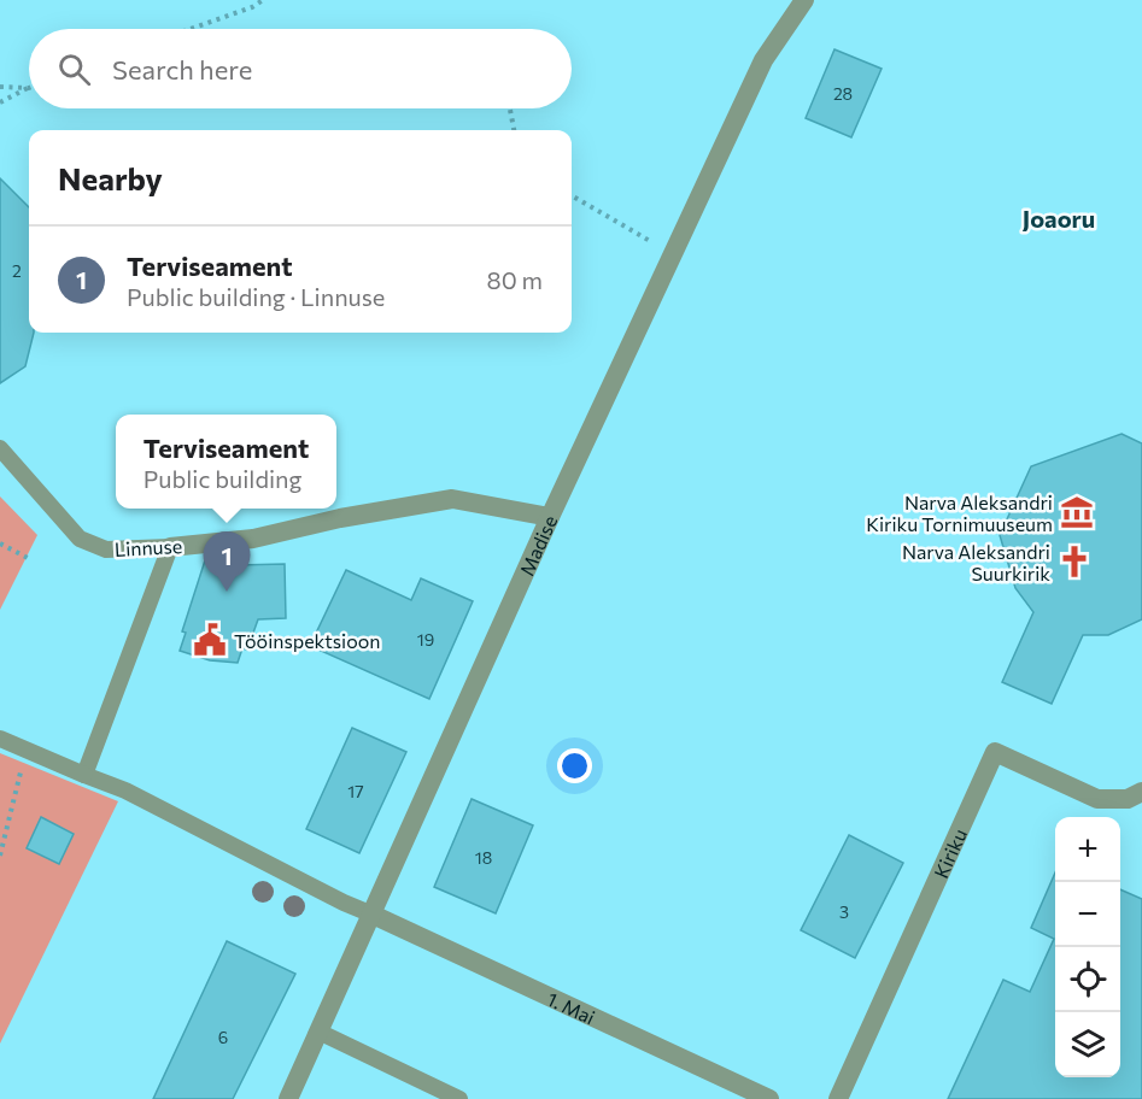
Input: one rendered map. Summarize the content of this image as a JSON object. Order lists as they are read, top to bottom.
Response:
{
  "streets": {
    "street": [
      "Madise",
      "Linnuse",
      "Kiriku",
      "1. Mai"
    ]
  },
  "crossings": [
    ["Madise", "Linnuse"],
    ["Madise", "1. Mai"]
  ],
  "districts": ["Joaoru"],
  "places": {
    "museum": ["Narva Aleksandri Kiriku Tornimuuseum"],
    "church": ["Narva Aleksandri Suurkirik"],
    "public building": ["Tööinspektsioon"]
  },
  "house_numbers": [
    "28",
    "2",
    "19",
    "17",
    "18",
    "3",
    "6"
  ],
  "page": {
    "search": "Search here",
    "heading": "Nearby",
    "list": [
      {
        "mark": "1",
        "name": "Terviseament",
        "note": "Public building · Linnuse",
        "value": "80 m"
      }
    ],
    "popup": ["Terviseament", "Public building"],
    "pins": "1",
    "map_buttons": ["+", "−"]
  }
}
